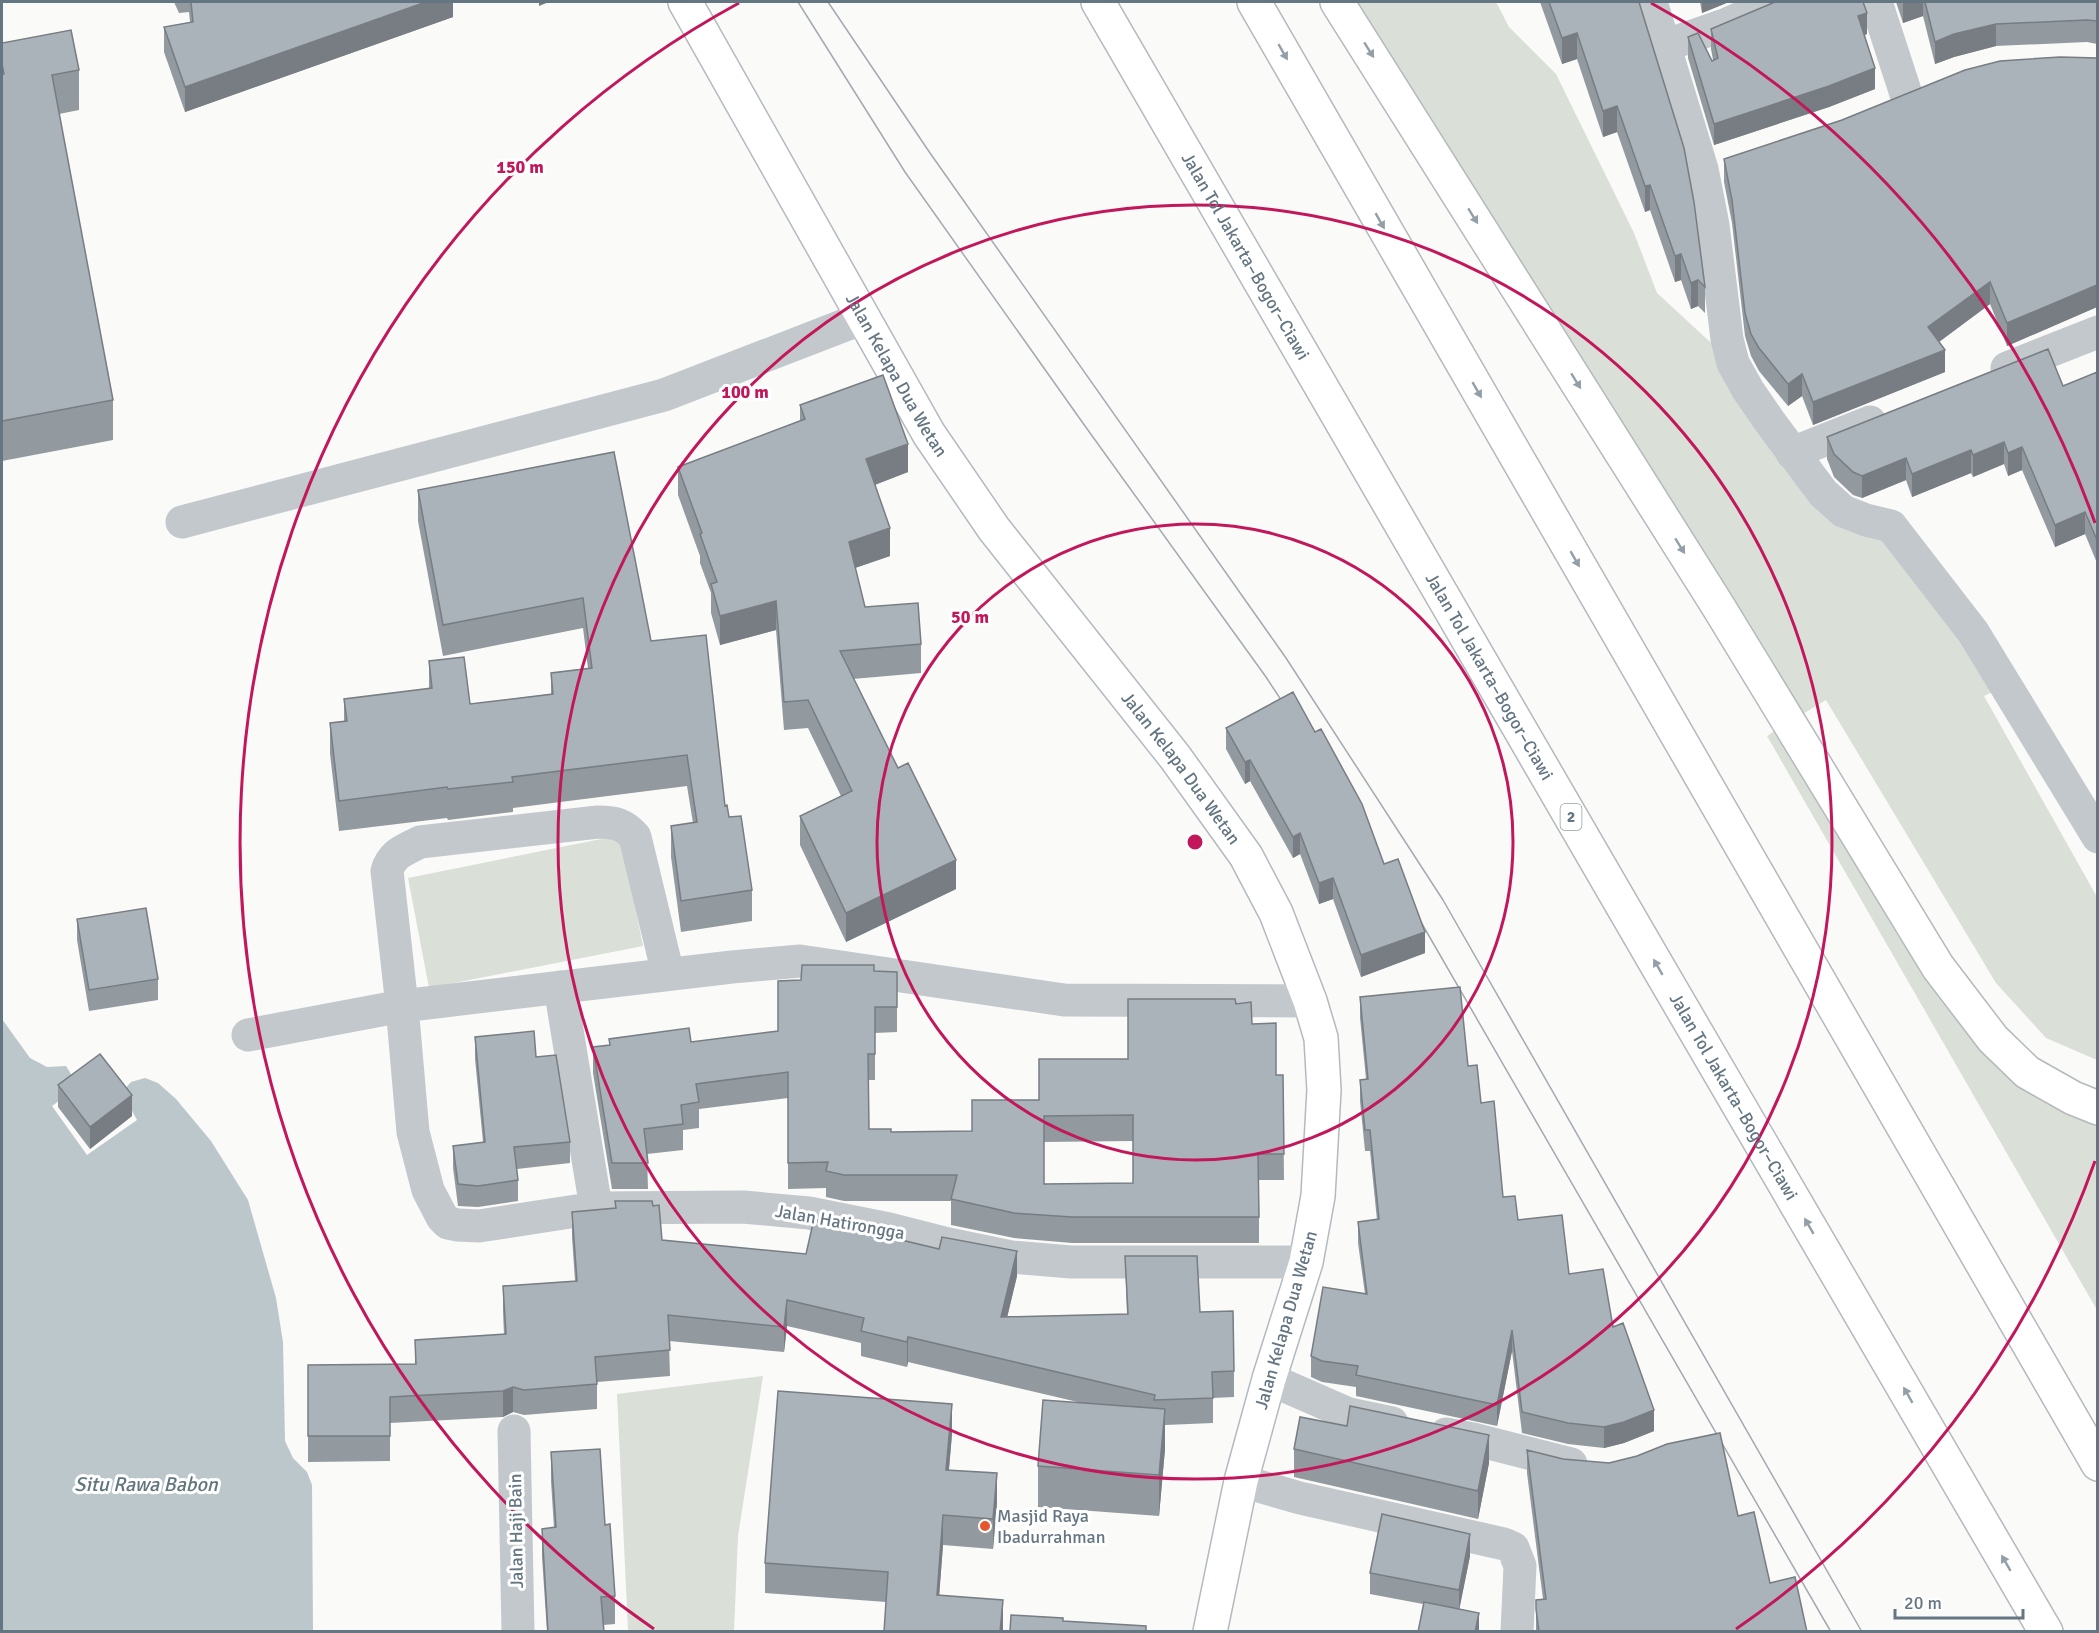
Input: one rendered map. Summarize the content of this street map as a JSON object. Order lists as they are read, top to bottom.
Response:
{
  "streets": {
    "main road": ["Jalan Tol Jakarta–Bogor–Ciawi", "Jalan Kelapa Dua Wetan", "2"],
    "street": ["Jalan Hatirongga", "Jalan Haji Bain"]
  },
  "crossings": [
    ["Jalan Kelapa Dua Wetan", "Jalan Hatirongga"]
  ],
  "water": ["Situ Rawa Babon"],
  "places": ["Masjid Raya Ibadurrahman"],
  "scale_bar": "20 m",
  "rings": ["150 m", "100 m", "50 m"]
}
